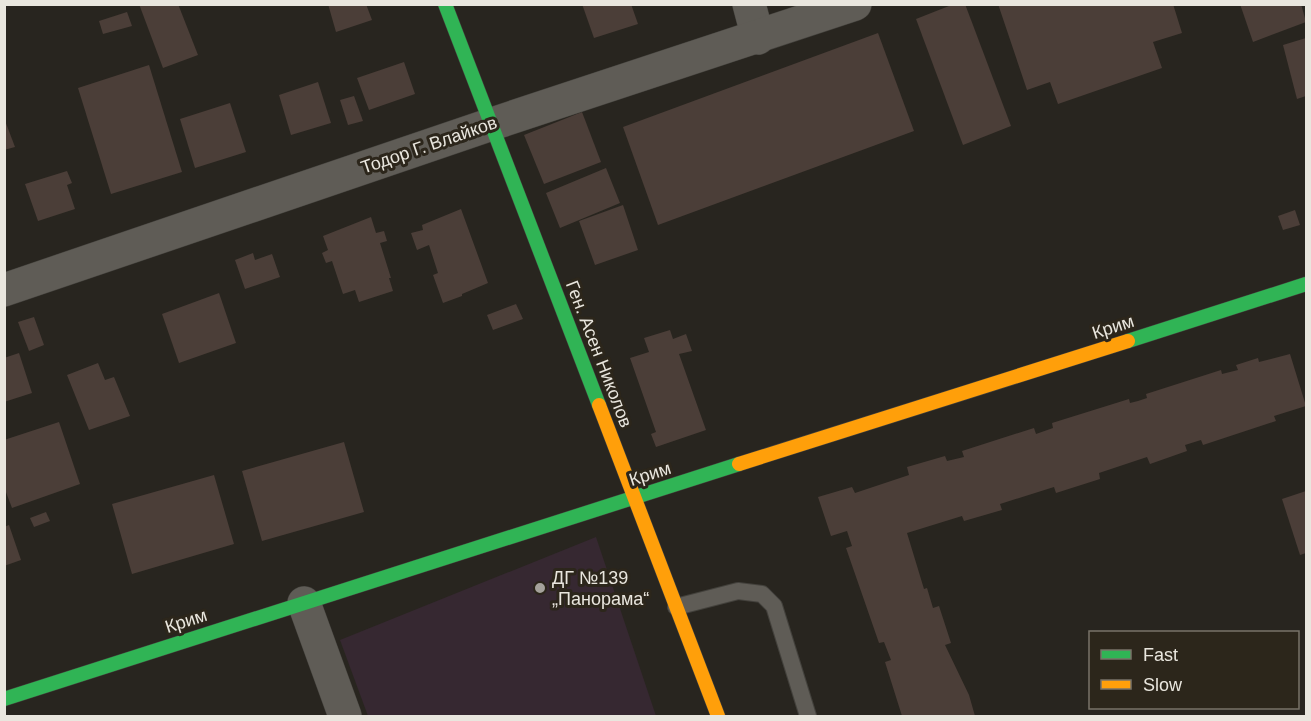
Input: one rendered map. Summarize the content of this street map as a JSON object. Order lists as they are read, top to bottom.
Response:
{
  "streets": {
    "street": ["Тодор Г. Влайков", "Крим", "Ген. Асен Николов"]
  },
  "crossings": [
    ["Тодор Г. Влайков", "Ген. Асен Николов"],
    ["Крим", "Ген. Асен Николов"]
  ],
  "places": ["ДГ №139 „Панорама“"],
  "legend": ["Fast", "Slow"]
}
